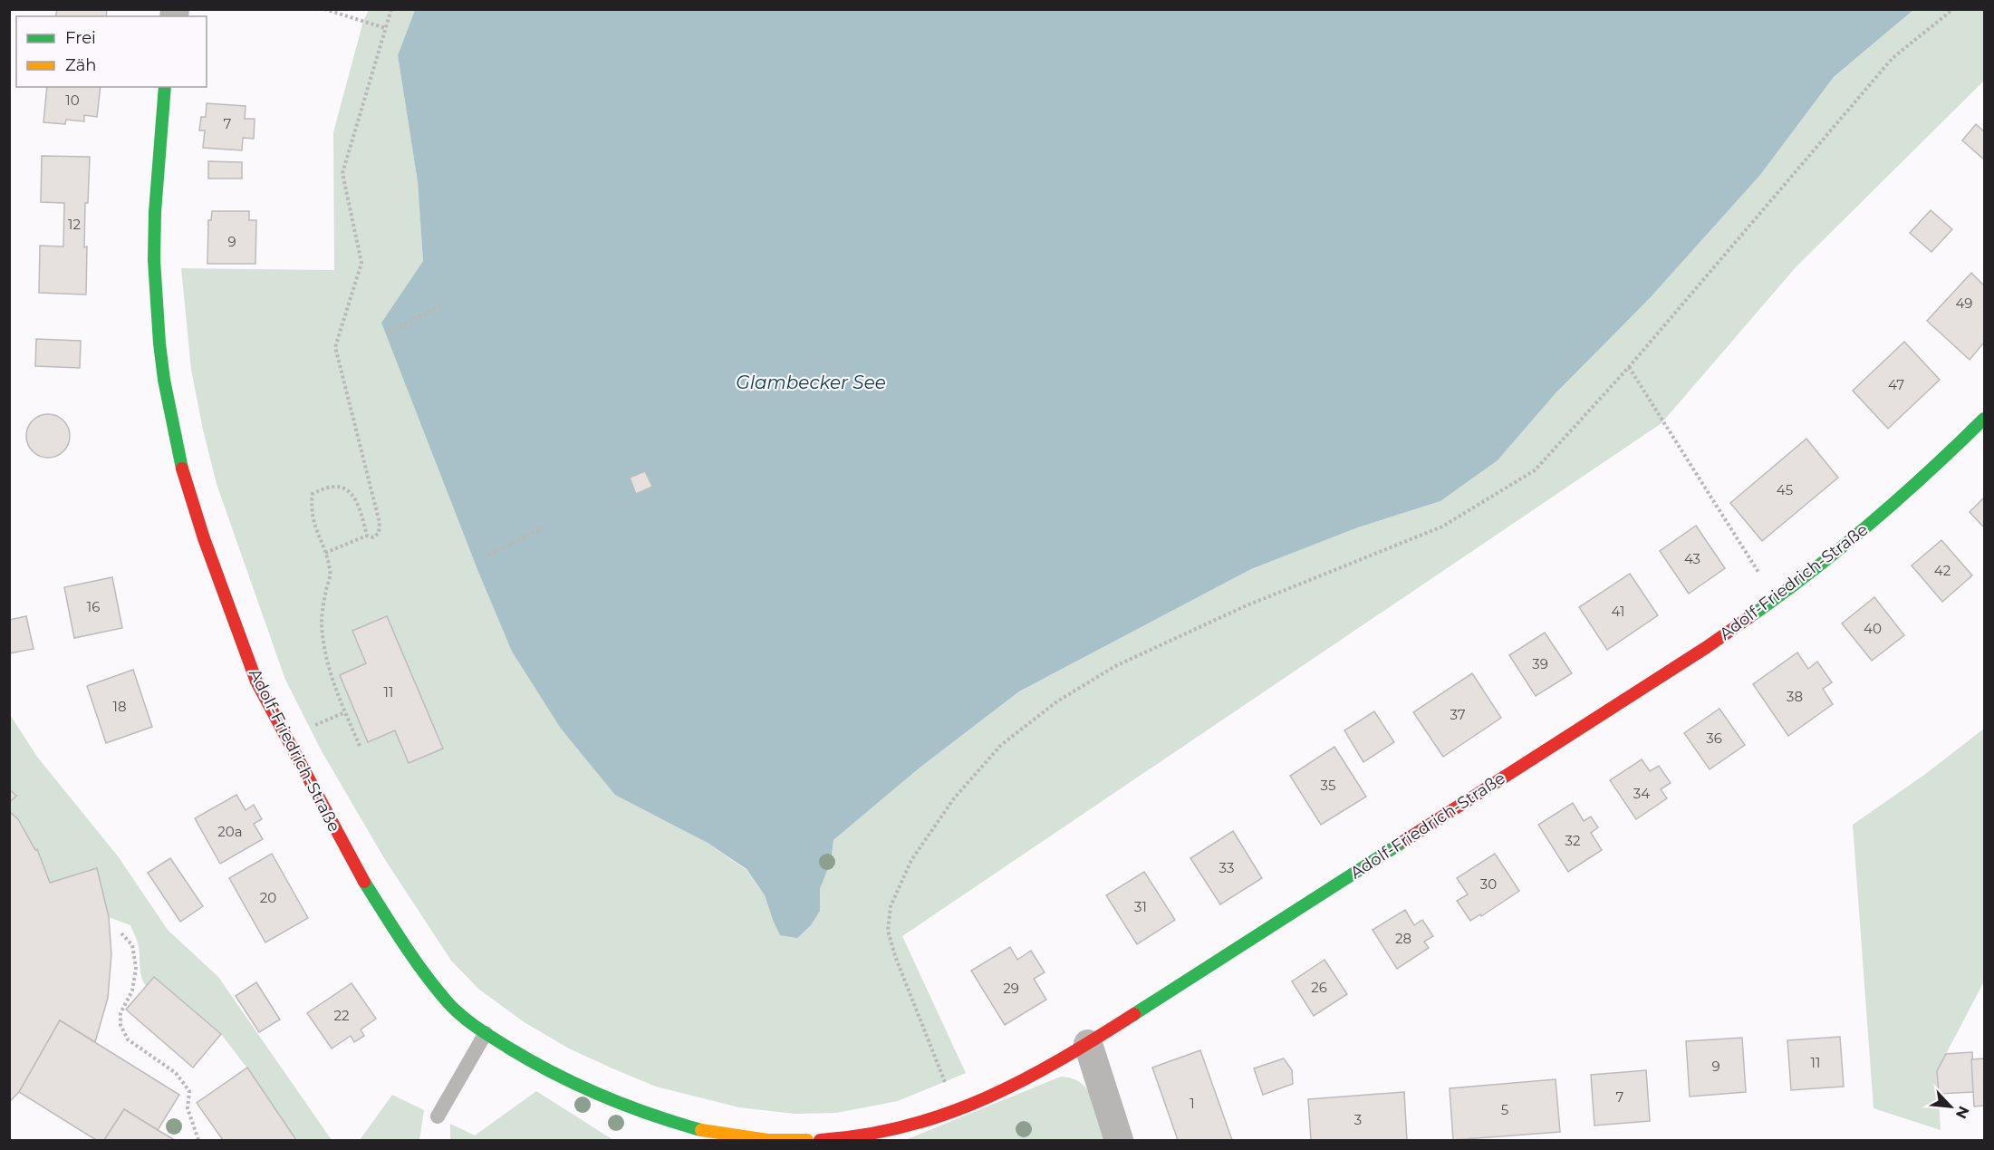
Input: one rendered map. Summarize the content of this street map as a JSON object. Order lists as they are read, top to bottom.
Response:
{
  "streets": {
    "street": ["Adolf-Friedrich-Straße"]
  },
  "water": ["Glambecker See"],
  "house_numbers": [
    "10",
    "7",
    "12",
    "9",
    "49",
    "47",
    "45",
    "43",
    "42",
    "16",
    "41",
    "40",
    "39",
    "11",
    "38",
    "18",
    "37",
    "36",
    "35",
    "34",
    "20a",
    "32",
    "33",
    "30",
    "20",
    "31",
    "28",
    "26",
    "29",
    "22",
    "11",
    "9",
    "7",
    "1",
    "5",
    "3"
  ],
  "legend": ["Frei", "Zäh"],
  "north": "bottom right"
}
